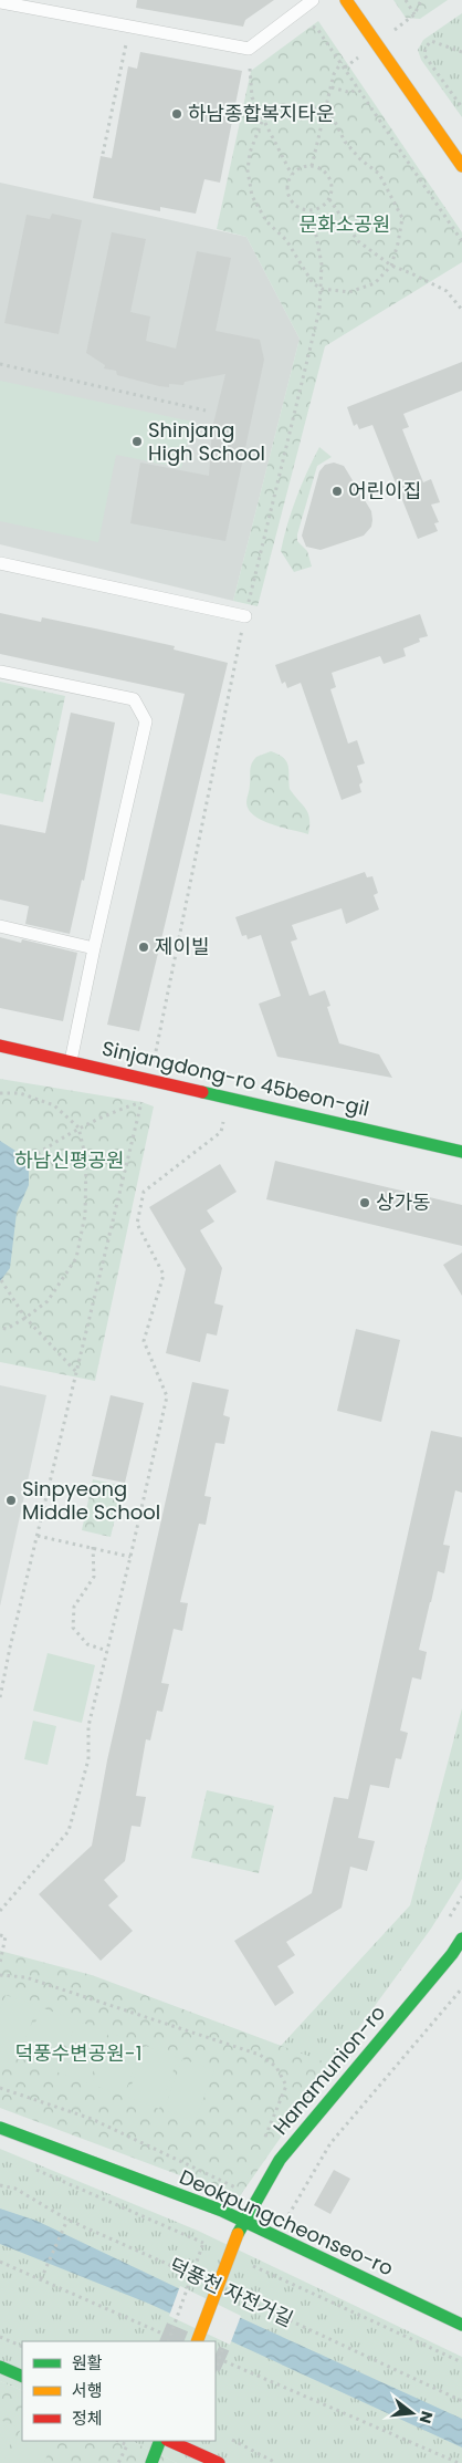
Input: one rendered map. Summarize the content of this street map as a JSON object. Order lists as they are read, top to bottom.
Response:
{
  "streets": {
    "street": ["Sinjangdong-ro 45beon-gil", "Hanamunion-ro", "Deokpungcheonseo-ro"],
    "path": ["덕풍천 자전거길"]
  },
  "crossings": [
    ["Hanamunion-ro", "Deokpungcheonseo-ro"]
  ],
  "parks": ["문화소공원", "하남신평공원", "덕풍수변공원-1"],
  "places": [
    "하남종합복지타운",
    "Shinjang High School",
    "어린이집",
    "제이빌",
    "상가동",
    "Sinpyeong Middle School"
  ],
  "legend": ["원활", "서행", "정체"],
  "north": "right"
}
